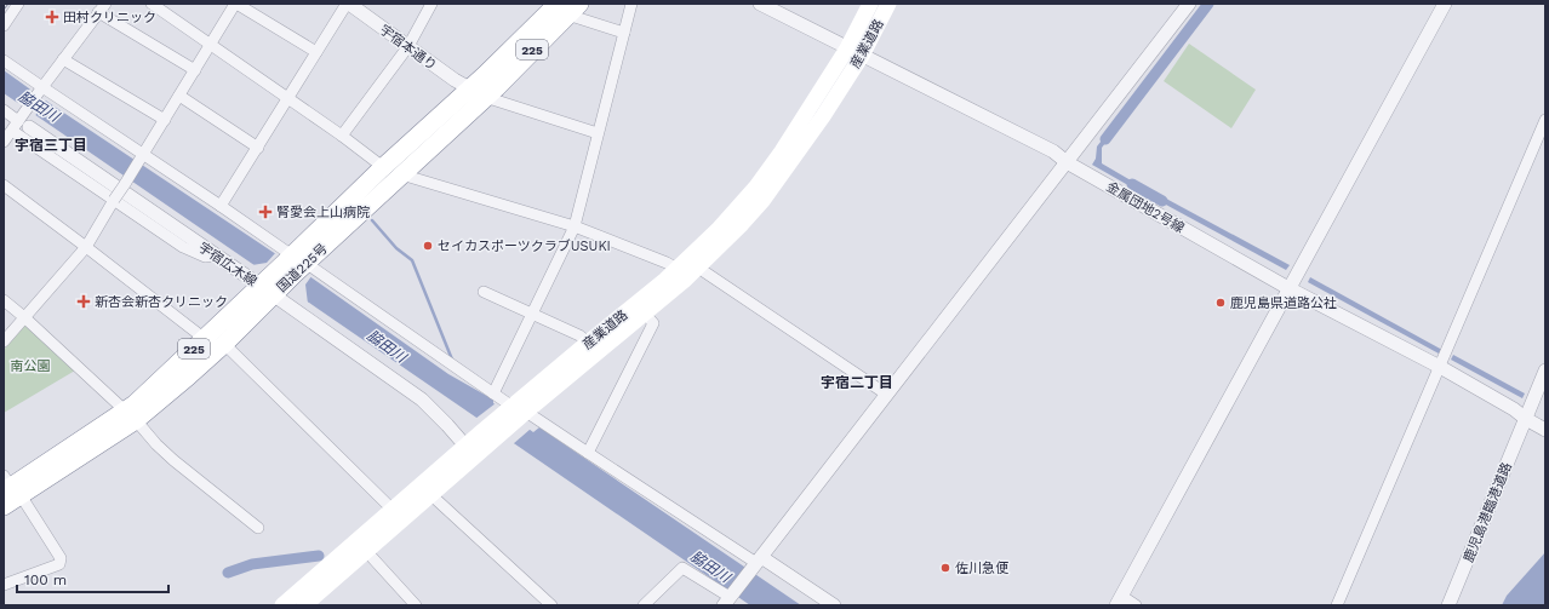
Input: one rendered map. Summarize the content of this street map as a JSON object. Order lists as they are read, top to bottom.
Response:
{
  "streets": {
    "highway": ["225", "国道225号"],
    "main road": ["産業道路"],
    "street": [
      "宇宿本通り",
      "金属団地2号線",
      "宇宿広木線",
      "鹿児島港臨港道路"
    ]
  },
  "crossings": [
    ["産業道路", "金属団地2号線"],
    ["産業道路", "宇宿広木線"],
    ["宇宿本通り", "国道225号"],
    ["金属団地2号線", "鹿児島港臨港道路"],
    ["宇宿広木線", "国道225号"]
  ],
  "districts": ["宇宿三丁目", "宇宿二丁目"],
  "water": ["脇田川"],
  "parks": ["南公園"],
  "places": {
    "health": ["田村クリニック", "腎愛会上山病院", "新杏会新杏クリニック"],
    "other": ["セイカスポーツクラブUSUKI", "鹿児島県道路公社", "佐川急便"]
  },
  "scale_bar": "100 m"
}
